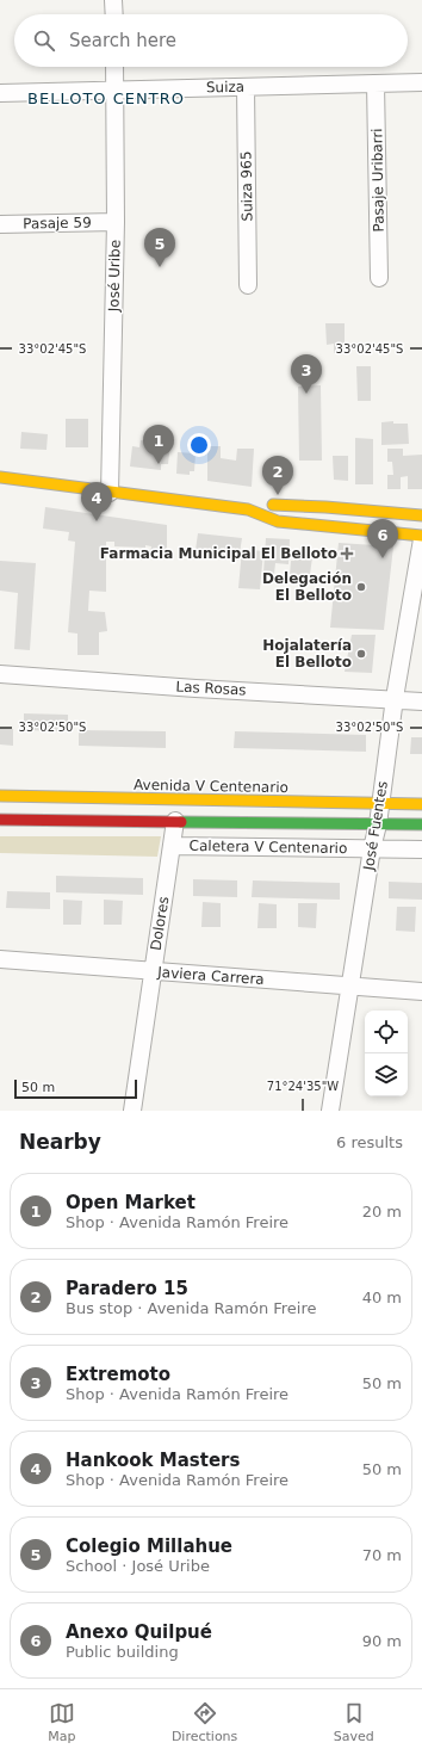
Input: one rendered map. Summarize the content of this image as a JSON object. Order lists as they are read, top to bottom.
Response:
{
  "streets": {
    "main road": ["Avenida V Centenario"],
    "street": [
      "Suiza",
      "Pasaje Uribarri",
      "Suiza 965",
      "Pasaje 59",
      "José Uribe",
      "Las Rosas",
      "José Fuentes",
      "Caletera V Centenario",
      "Dolores",
      "Javiera Carrera"
    ]
  },
  "crossings": [
    ["Suiza", "Pasaje Uribarri"],
    ["Suiza", "Suiza 965"],
    ["Suiza", "José Uribe"],
    ["Pasaje 59", "José Uribe"],
    ["Las Rosas", "José Fuentes"],
    ["Avenida V Centenario", "José Fuentes"],
    ["José Fuentes", "Caletera V Centenario"],
    ["José Fuentes", "Javiera Carrera"],
    ["Caletera V Centenario", "Dolores"],
    ["Dolores", "Javiera Carrera"]
  ],
  "districts": ["BELLOTO CENTRO"],
  "places": {
    "health": ["Farmacia Municipal El Belloto"],
    "other": ["Delegación El Belloto", "Hojalatería El Belloto"]
  },
  "scale_bar": "50 m",
  "page": {
    "search": "Search here",
    "pins": [
      "5",
      "3",
      "1",
      "2",
      "4",
      "6"
    ],
    "scale": "50 m",
    "heading": ["Nearby", "6 results"],
    "list": [
      {
        "mark": "1",
        "name": "Open Market",
        "note": "Shop · Avenida Ramón Freire",
        "value": "20 m"
      },
      {
        "mark": "2",
        "name": "Paradero 15",
        "note": "Bus stop · Avenida Ramón Freire",
        "value": "40 m"
      },
      {
        "mark": "3",
        "name": "Extremoto",
        "note": "Shop · Avenida Ramón Freire",
        "value": "50 m"
      },
      {
        "mark": "4",
        "name": "Hankook Masters",
        "note": "Shop · Avenida Ramón Freire",
        "value": "50 m"
      },
      {
        "mark": "5",
        "name": "Colegio Millahue",
        "note": "School · José Uribe",
        "value": "70 m"
      },
      {
        "mark": "6",
        "name": "Anexo Quilpué",
        "note": "Public building",
        "value": "90 m"
      }
    ],
    "nav": ["Map", "Directions", "Saved"]
  },
  "coordinates": ["33°02'45\"S", "33°02'50\"S", "71°24'35\"W"]
}
